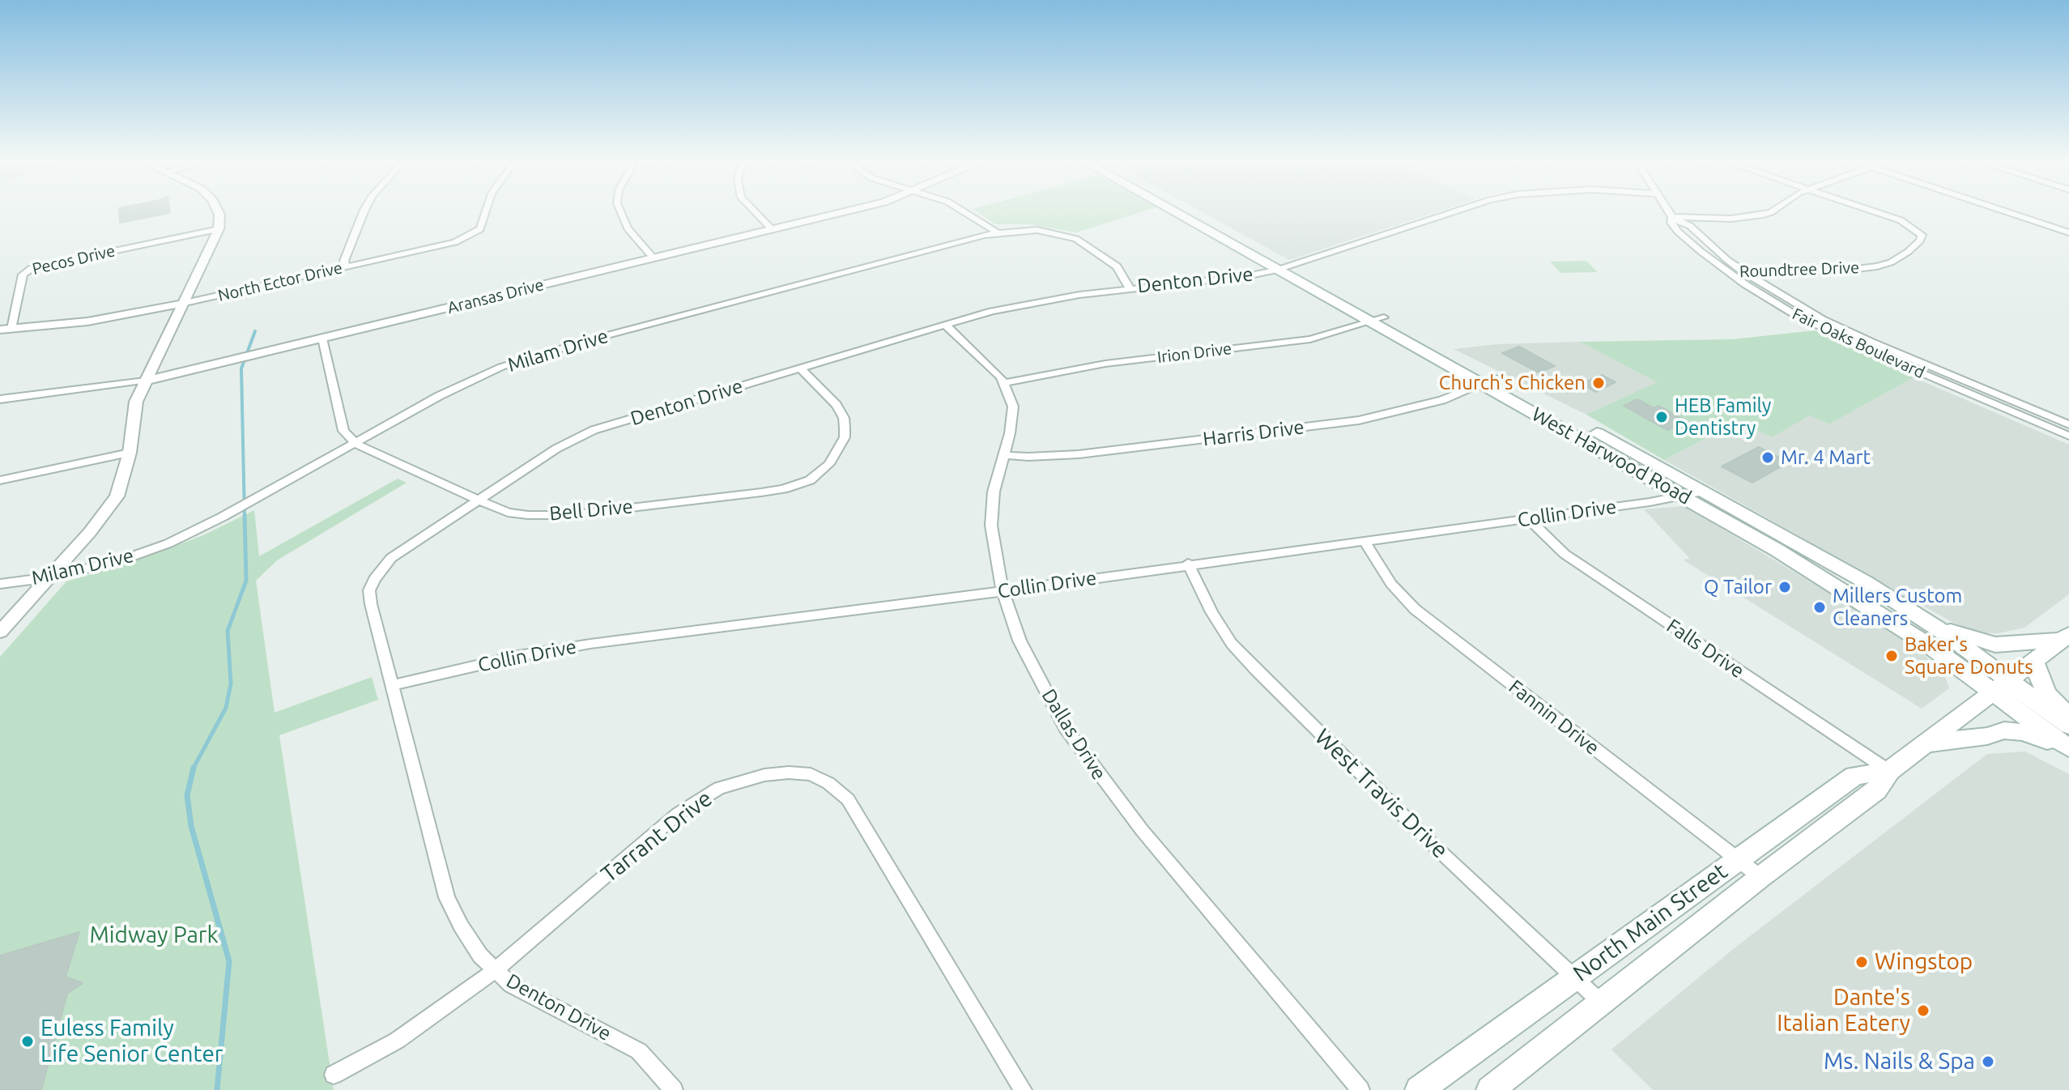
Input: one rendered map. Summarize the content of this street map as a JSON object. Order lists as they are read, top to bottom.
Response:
{
  "streets": {
    "main road": ["West Harwood Road", "North Main Street"],
    "street": [
      "Pecos Drive",
      "Roundtree Drive",
      "Denton Drive",
      "North Ector Drive",
      "Aransas Drive",
      "Fair Oaks Boulevard",
      "Milam Drive",
      "Irion Drive",
      "Harris Drive",
      "Bell Drive",
      "Collin Drive",
      "Falls Drive",
      "Fannin Drive",
      "Dallas Drive",
      "West Travis Drive",
      "Tarrant Drive"
    ]
  },
  "crossings": [
    ["Pecos Drive", "North Ector Drive"],
    ["Roundtree Drive", "Fair Oaks Boulevard"],
    ["Denton Drive", "Milam Drive"],
    ["Denton Drive", "West Harwood Road"],
    ["Denton Drive", "Bell Drive"],
    ["Denton Drive", "Collin Drive"],
    ["Denton Drive", "Dallas Drive"],
    ["Denton Drive", "Tarrant Drive"],
    ["Milam Drive", "Bell Drive"],
    ["Irion Drive", "West Harwood Road"],
    ["Irion Drive", "Dallas Drive"],
    ["Harris Drive", "West Harwood Road"],
    ["Harris Drive", "Dallas Drive"],
    ["West Harwood Road", "Collin Drive"],
    ["West Harwood Road", "North Main Street"],
    ["Collin Drive", "Falls Drive"],
    ["Collin Drive", "Fannin Drive"],
    ["Collin Drive", "Dallas Drive"],
    ["Collin Drive", "West Travis Drive"],
    ["Falls Drive", "North Main Street"],
    ["Fannin Drive", "North Main Street"],
    ["West Travis Drive", "North Main Street"]
  ],
  "parks": ["Midway Park"],
  "places": [
    "Church's Chicken",
    "HEB Family Dentistry",
    "Mr. 4 Mart",
    "Q Tailor",
    "Millers Custom Cleaners",
    "Baker's Square Donuts",
    "Wingstop",
    "Dante's Italian Eatery",
    "Euless Family Life Senior Center",
    "Ms. Nails & Spa"
  ]
}
